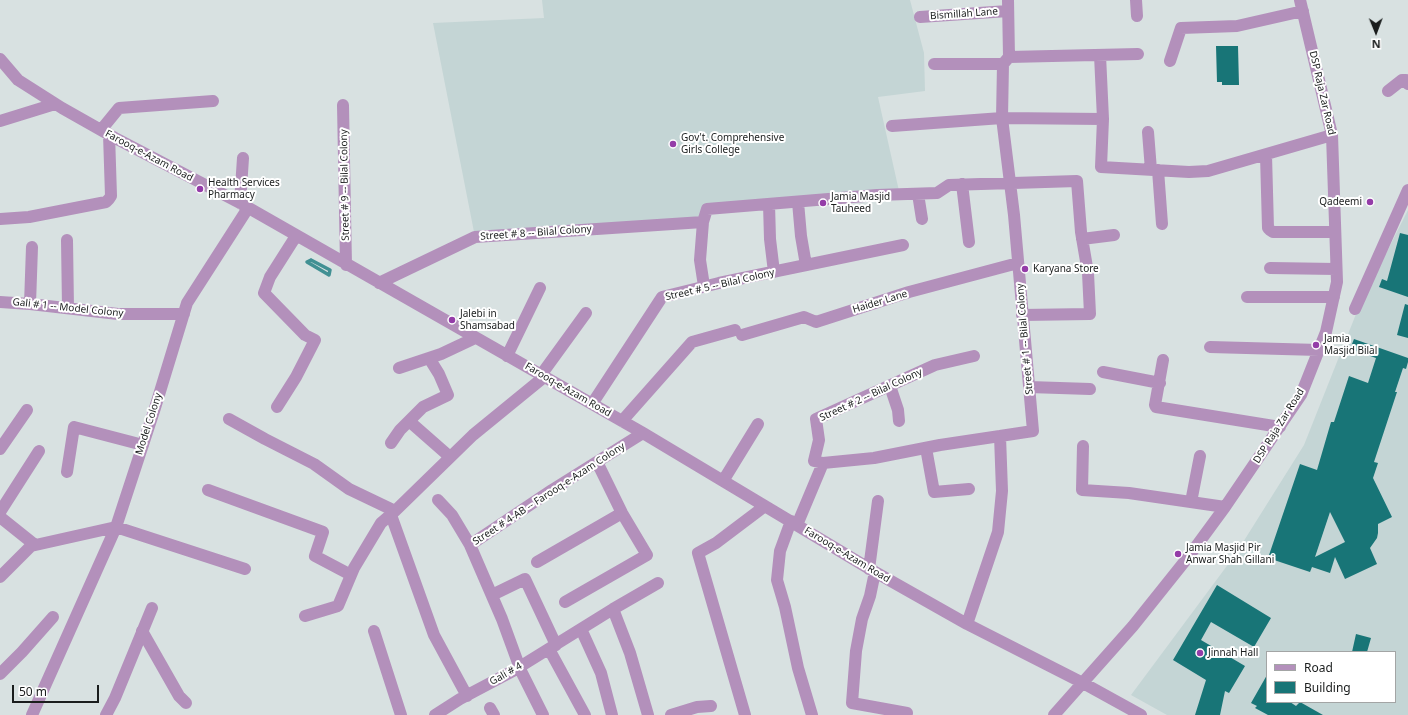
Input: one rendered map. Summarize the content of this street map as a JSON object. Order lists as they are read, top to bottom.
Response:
{
  "streets": {
    "street": [
      "Bismillah Lane",
      "DSP Raja Zar Road",
      "Farooq-e-Azam Road",
      "Street # 9 -- Bilal Colony",
      "Street # 8 -- Bilal Colony",
      "Street # 5 -- Bilal Colony",
      "Haider Lane",
      "Gali # 1 -- Model Colony",
      "Street # 1 -- Bilal Colony",
      "Street # 2 -- Bilal Colony",
      "Model Colony",
      "Street # 4-AB -- Farooq-e-Azam Colony",
      "Gali # 4"
    ]
  },
  "crossings": [
    ["Bismillah Lane", "Street # 1 -- Bilal Colony"],
    ["DSP Raja Zar Road", "Farooq-e-Azam Road"],
    ["Farooq-e-Azam Road", "Street # 9 -- Bilal Colony"],
    ["Farooq-e-Azam Road", "Street # 8 -- Bilal Colony"],
    ["Farooq-e-Azam Road", "Street # 5 -- Bilal Colony"],
    ["Farooq-e-Azam Road", "Haider Lane"],
    ["Farooq-e-Azam Road", "Model Colony"],
    ["Farooq-e-Azam Road", "Street # 4-AB -- Farooq-e-Azam Colony"],
    ["Haider Lane", "Street # 1 -- Bilal Colony"],
    ["Gali # 1 -- Model Colony", "Model Colony"],
    ["Street # 4-AB -- Farooq-e-Azam Colony", "Gali # 4"]
  ],
  "places": [
    "Gov't. Comprehensive Girls College",
    "Health Services Pharmacy",
    "Qadeemi",
    "Jamia Masjid Tauheed",
    "Karyana Store",
    "Jalebi in Shamsabad",
    "Jamia Masjid Bilal",
    "Jamia Masjid Pir Anwar Shah Gillani",
    "Jinnah Hall"
  ],
  "legend": ["Road", "Building"],
  "scale_bar": "50 m",
  "north": "bottom"
}
